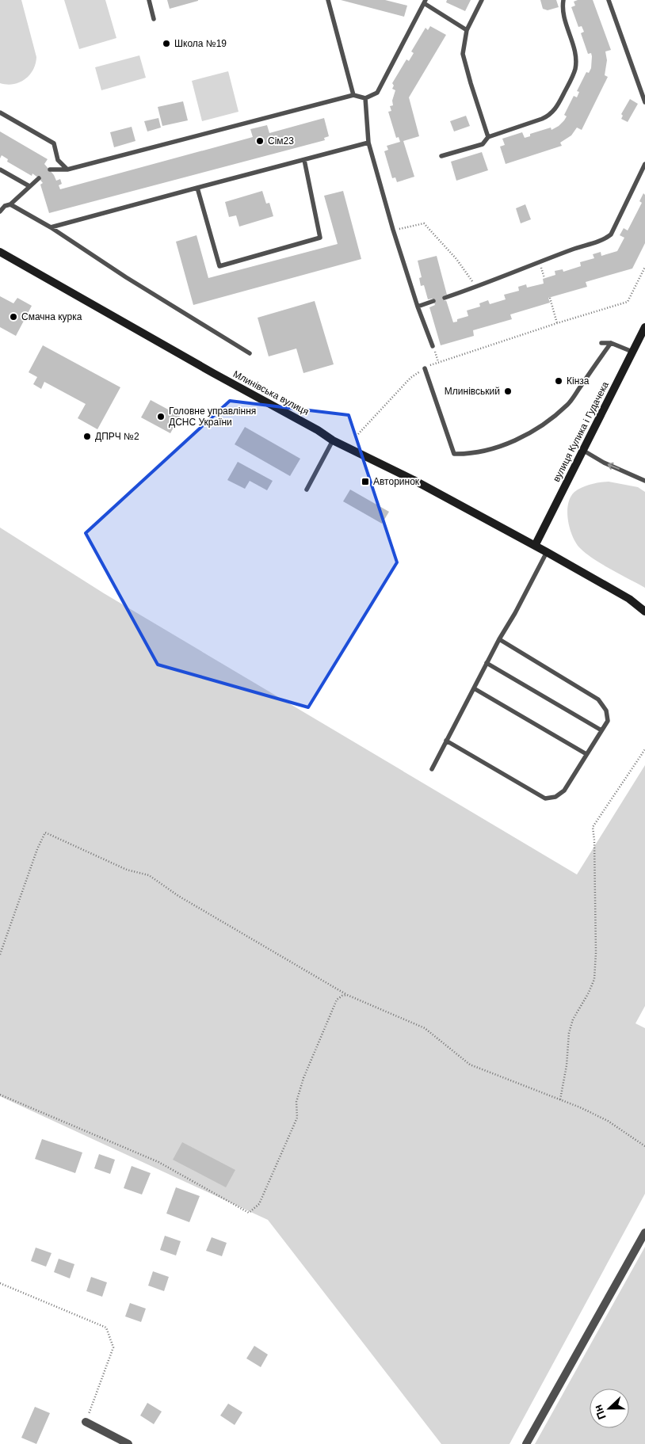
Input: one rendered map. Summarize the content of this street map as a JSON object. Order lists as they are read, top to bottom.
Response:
{
  "streets": {
    "main road": ["Млинівська вулиця", "вулиця Кулика і Гудачека"]
  },
  "crossings": [
    ["Млинівська вулиця", "вулиця Кулика і Гудачека"]
  ],
  "places": {
    "other": [
      "Школа №19",
      "Сім23",
      "Смачна курка",
      "Кінза",
      "Млинівський",
      "Головне управління ДСНС України",
      "ДПРЧ №2"
    ],
    "transit": ["Авторинок"]
  },
  "north": "left"
}
